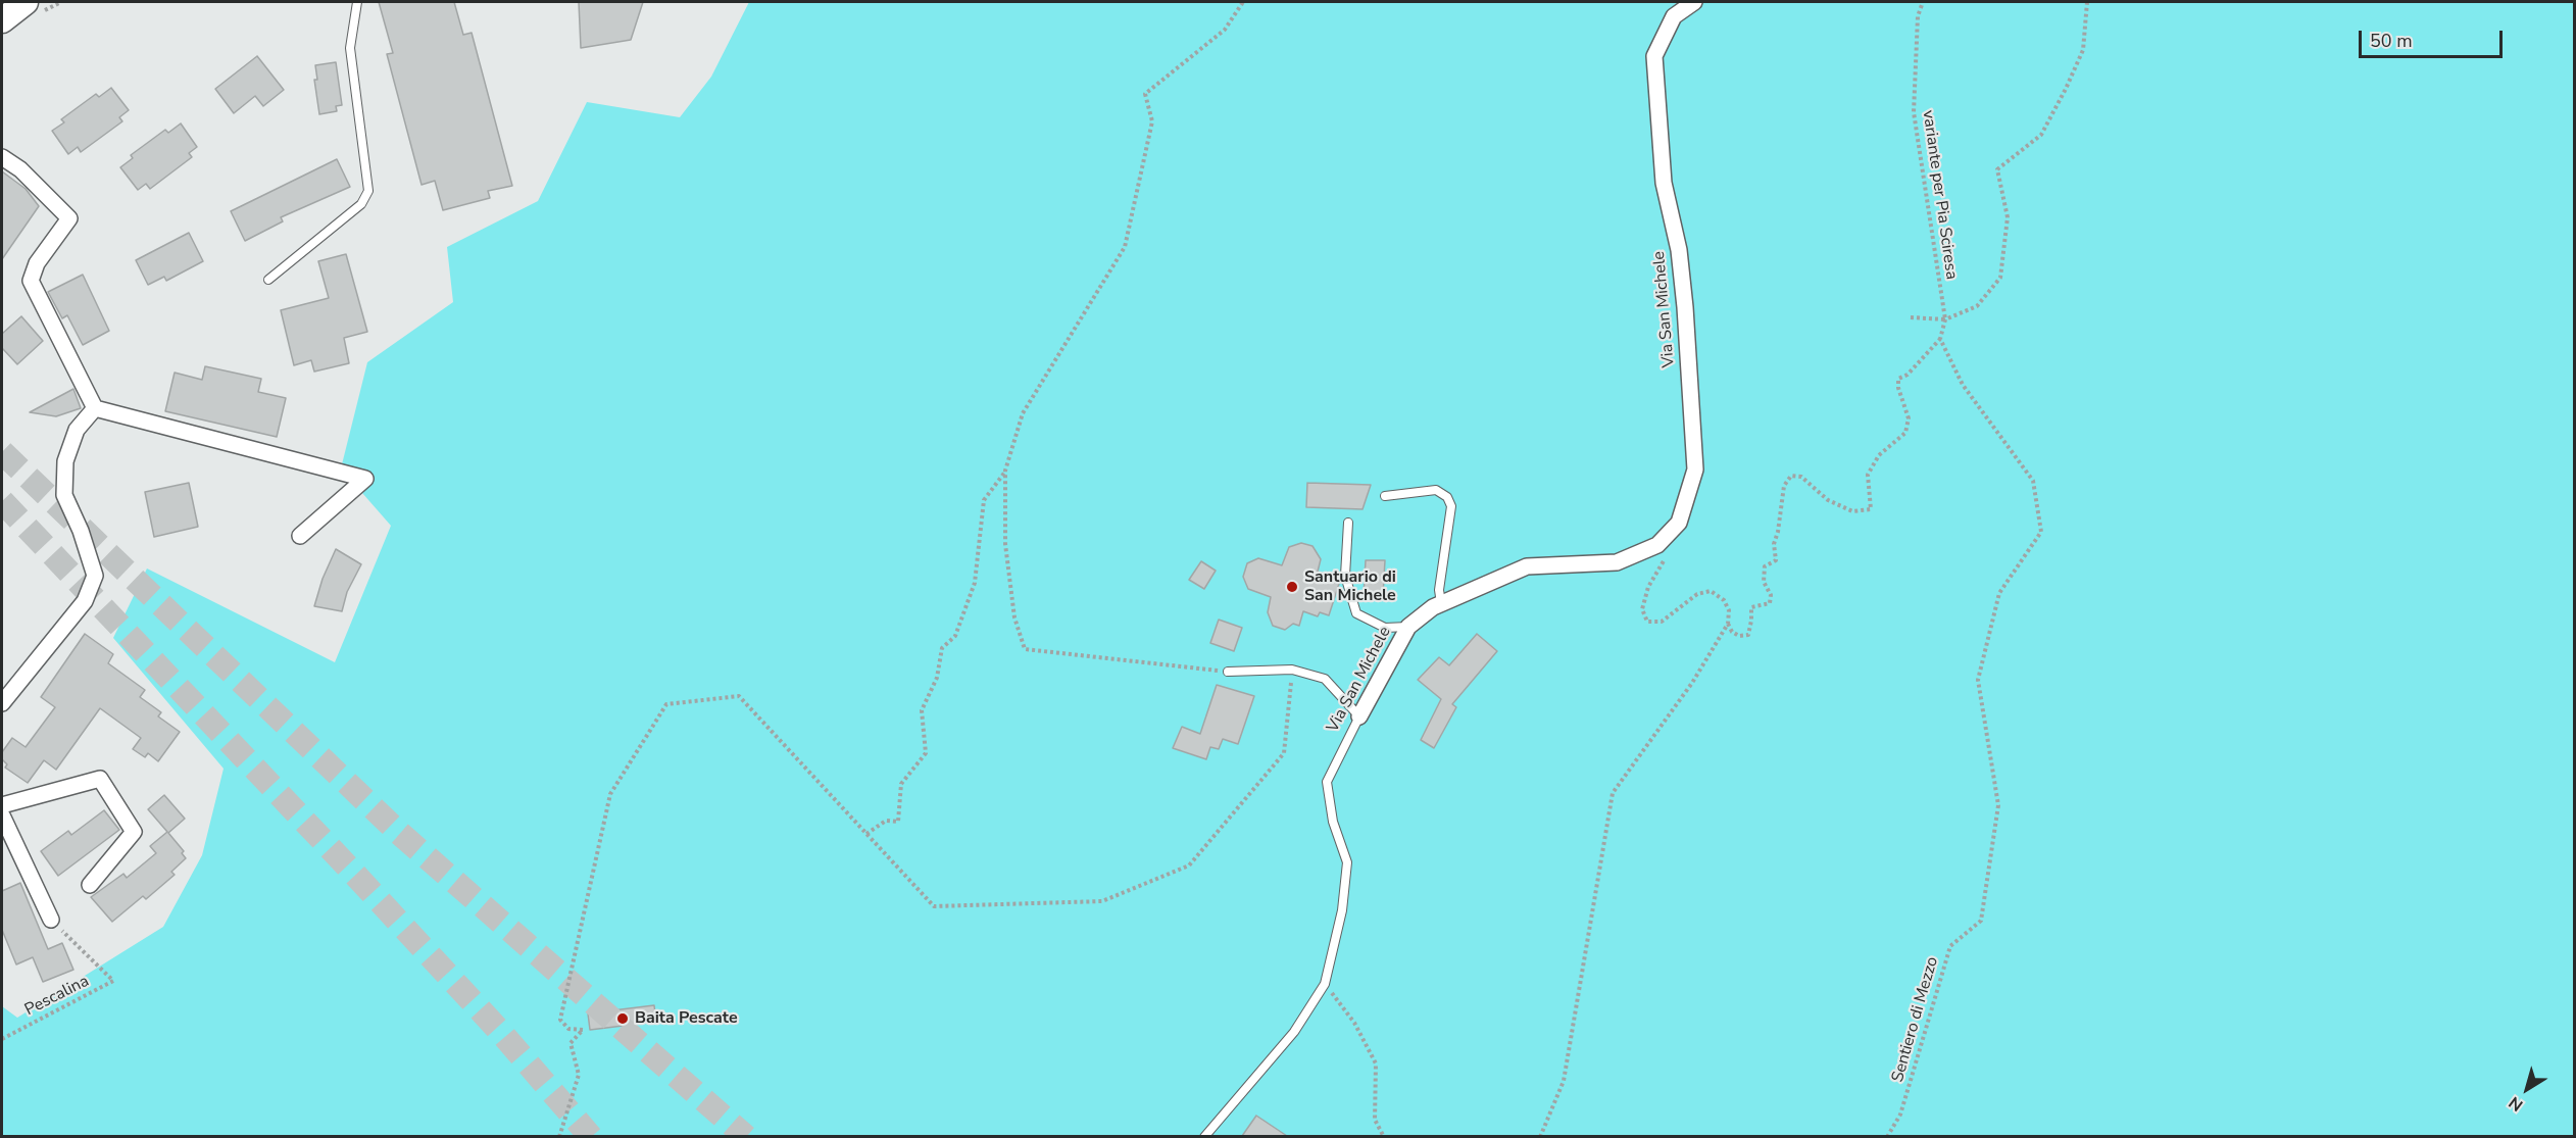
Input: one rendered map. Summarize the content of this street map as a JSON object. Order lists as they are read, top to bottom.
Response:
{
  "streets": {
    "street": ["Via San Michele"],
    "path": ["variante per Pia Sciresa", "Pescalina", "Sentiero di Mezzo"]
  },
  "places": ["Santuario di San Michele", "Baita Pescate"],
  "scale_bar": "50 m",
  "north": "bottom left"
}
